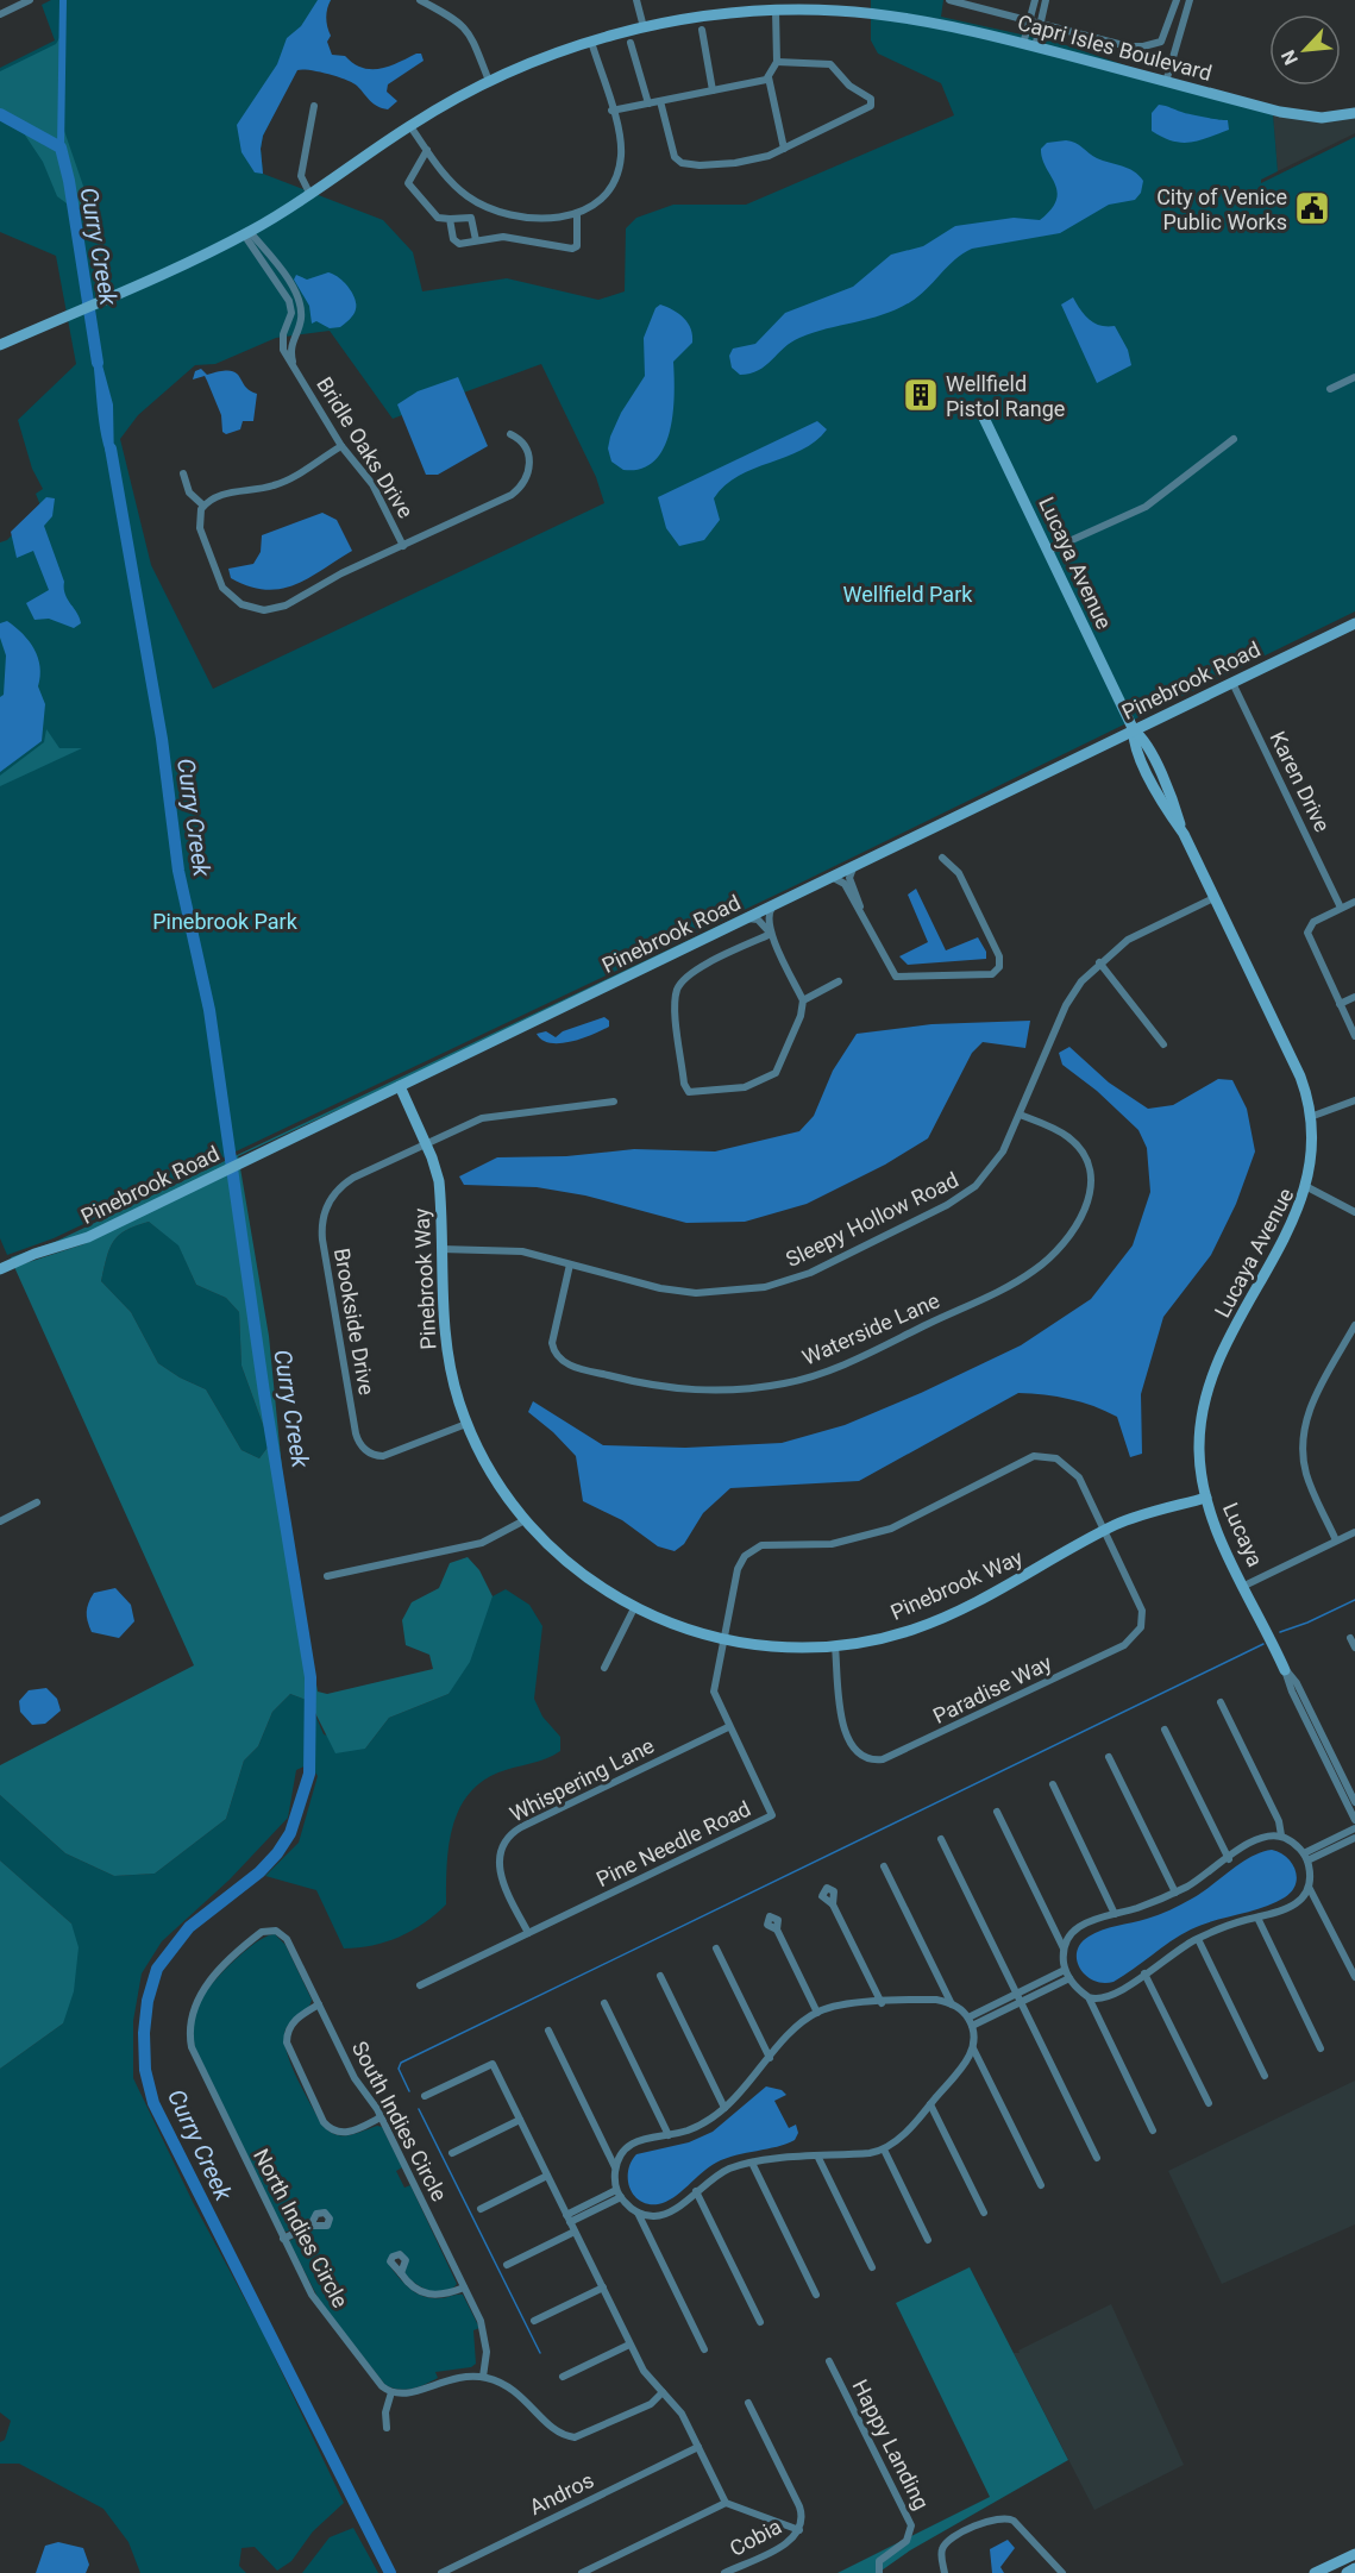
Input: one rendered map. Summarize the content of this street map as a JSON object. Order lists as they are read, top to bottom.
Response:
{
  "streets": {
    "street": [
      "Capri Isles Boulevard",
      "Bridle Oaks Drive",
      "Lucaya Avenue",
      "Pinebrook Road",
      "Karen Drive",
      "Sleepy Hollow Road",
      "Pinebrook Way",
      "Brookside Drive",
      "Waterside Lane",
      "Lucaya",
      "Paradise Way",
      "Whispering Lane",
      "Pine Needle Road",
      "South Indies Circle",
      "North Indies Circle",
      "Happy Landing",
      "Andros",
      "Cobia"
    ]
  },
  "crossings": [
    ["Lucaya Avenue", "Pinebrook Road"],
    ["Lucaya Avenue", "Sleepy Hollow Road"],
    ["Lucaya Avenue", "Pinebrook Way"],
    ["Lucaya Avenue", "Lucaya"],
    ["Pinebrook Road", "Karen Drive"],
    ["Pinebrook Road", "Pinebrook Way"],
    ["Sleepy Hollow Road", "Pinebrook Way"],
    ["Sleepy Hollow Road", "Waterside Lane"],
    ["Pinebrook Way", "Brookside Drive"],
    ["Pinebrook Way", "Lucaya"],
    ["Pinebrook Way", "Paradise Way"],
    ["Pinebrook Way", "Pine Needle Road"],
    ["Paradise Way", "Pine Needle Road"],
    ["Whispering Lane", "Pine Needle Road"],
    ["South Indies Circle", "North Indies Circle"]
  ],
  "water": ["Curry Creek"],
  "parks": ["Wellfield Park", "Pinebrook Park"],
  "places": {
    "public building": ["City of Venice Public Works"],
    "building": ["Wellfield Pistol Range"]
  },
  "north": "bottom left"
}
